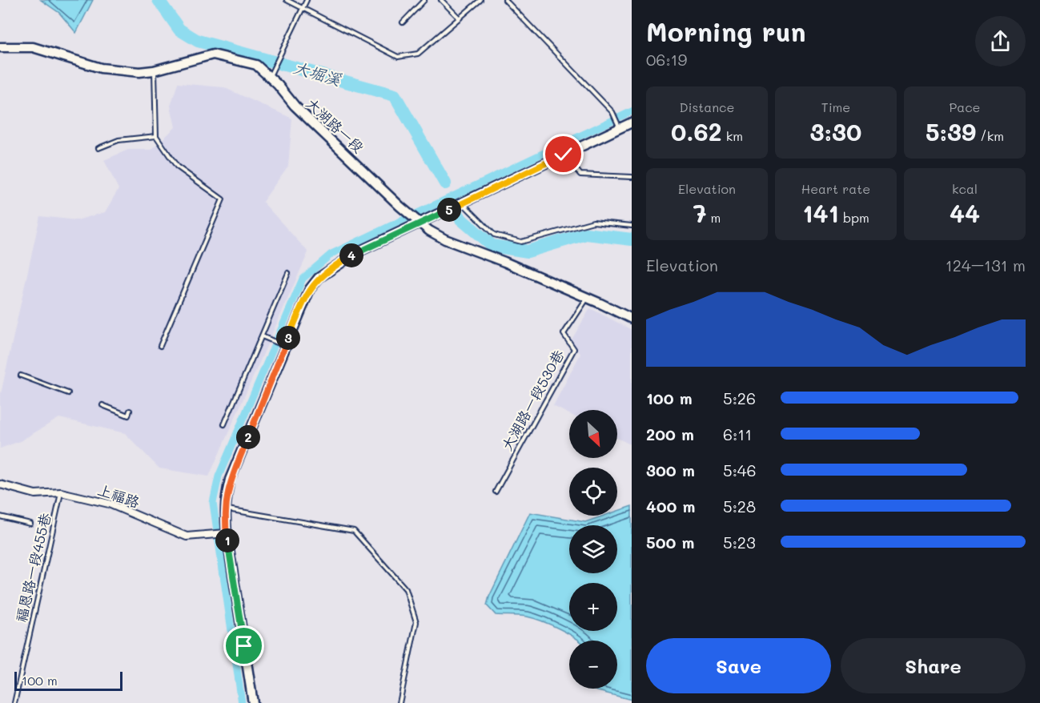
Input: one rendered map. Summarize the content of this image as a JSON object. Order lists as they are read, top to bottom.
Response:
{
  "streets": {
    "street": ["大湖路一段", "上福路"],
    "lane": ["大湖路一段530巷", "福恩路一段455巷"]
  },
  "crossings": [
    ["大湖路一段", "大湖路一段530巷"],
    ["上福路", "福恩路一段455巷"]
  ],
  "water": ["大堀溪"],
  "scale_bar": "100 m",
  "north": "bottom right",
  "page": {
    "heading": ["Morning run", "06:19"],
    "stats": [
      ["Distance", "0.62 km"],
      ["Time", "3:30"],
      ["Pace", "5:39 /km"],
      ["Elevation", "7 m"],
      ["Heart rate", "141 bpm"],
      ["kcal", "44"]
    ],
    "pins": [
      "5",
      "4",
      "3",
      "2",
      "1"
    ],
    "chart": ["Elevation", "124–131 m"],
    "list": [
      {
        "name": "100 m",
        "note": "5:26"
      },
      {
        "name": "200 m",
        "note": "6:11"
      },
      {
        "name": "300 m",
        "note": "5:46"
      },
      {
        "name": "400 m",
        "note": "5:28"
      },
      {
        "name": "500 m",
        "note": "5:23"
      }
    ],
    "map_buttons": ["+", "−"],
    "buttons": ["Save", "Share"],
    "scale": "100 m"
  }
}
